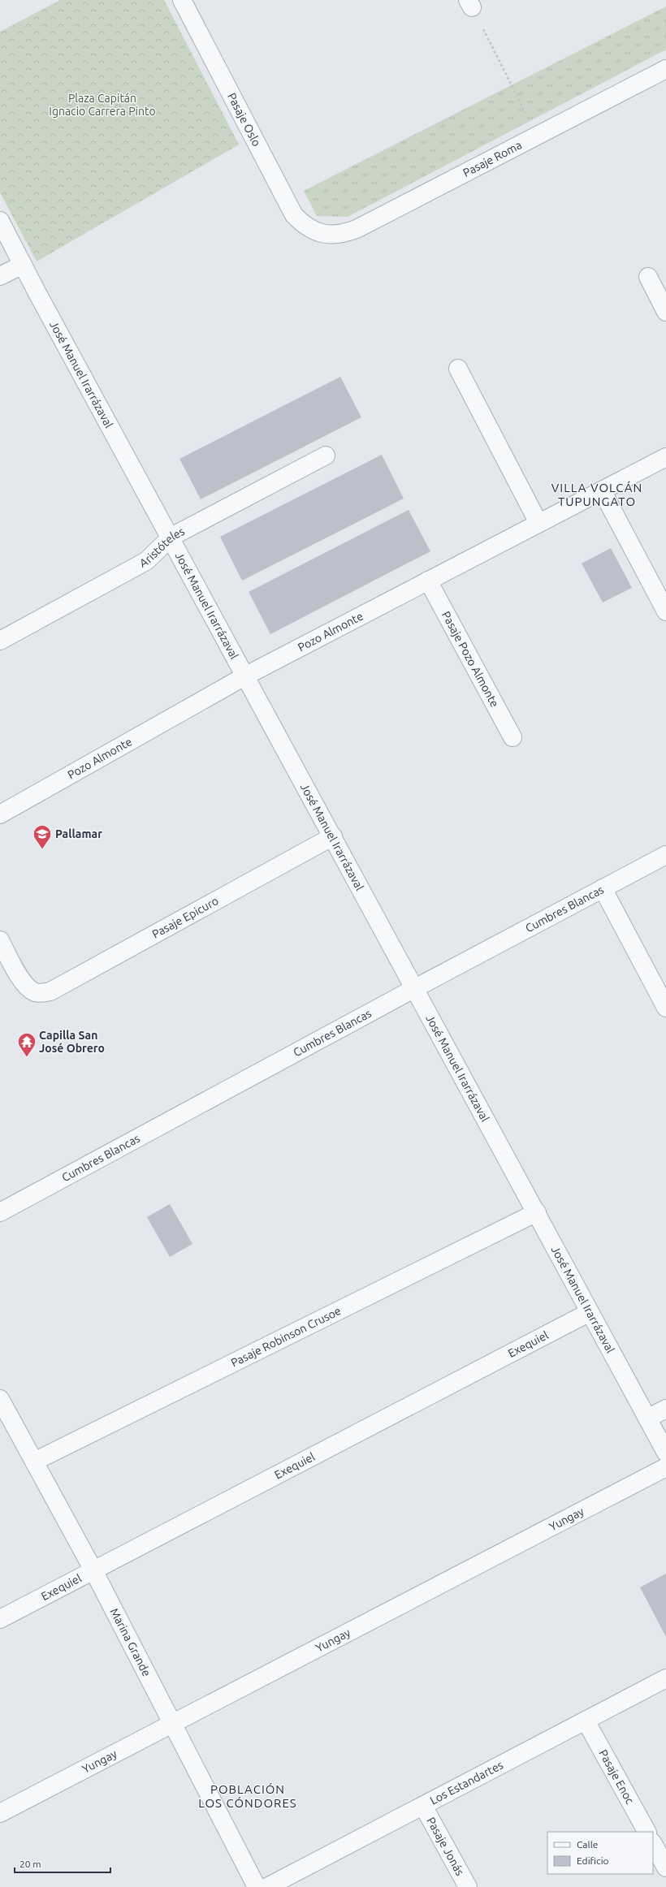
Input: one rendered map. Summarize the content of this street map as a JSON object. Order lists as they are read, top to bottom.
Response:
{
  "streets": {
    "street": [
      "Pasaje Oslo",
      "Pasaje Roma",
      "José Manuel Irarrázaval",
      "Aristóteles",
      "Pozo Almonte",
      "Pasaje Pozo Almonte",
      "Cumbres Blancas",
      "Pasaje Epicuro",
      "Pasaje Robinson Crusoe",
      "Exequiel",
      "Yungay",
      "Marina Grande",
      "Pasaje Enoc",
      "Los Estandartes",
      "Pasaje Jonás"
    ]
  },
  "crossings": [
    ["Pasaje Oslo", "Pasaje Roma"],
    ["José Manuel Irarrázaval", "Aristóteles"],
    ["José Manuel Irarrázaval", "Pozo Almonte"],
    ["José Manuel Irarrázaval", "Cumbres Blancas"],
    ["José Manuel Irarrázaval", "Pasaje Epicuro"],
    ["José Manuel Irarrázaval", "Pasaje Robinson Crusoe"],
    ["José Manuel Irarrázaval", "Exequiel"],
    ["Pozo Almonte", "Pasaje Pozo Almonte"],
    ["Pasaje Robinson Crusoe", "Marina Grande"],
    ["Exequiel", "Marina Grande"],
    ["Yungay", "Marina Grande"],
    ["Pasaje Enoc", "Los Estandartes"],
    ["Los Estandartes", "Pasaje Jonás"]
  ],
  "districts": ["VILLA VOLCÁN TUPUNGATO", "POBLACIÓN LOS CÓNDORES"],
  "parks": ["Plaza Capitán Ignacio Carrera Pinto"],
  "places": {
    "school or university": ["Pallamar"],
    "temple": ["Capilla San José Obrero"]
  },
  "legend": ["Calle", "Edificio"],
  "scale_bar": "20 m"
}
